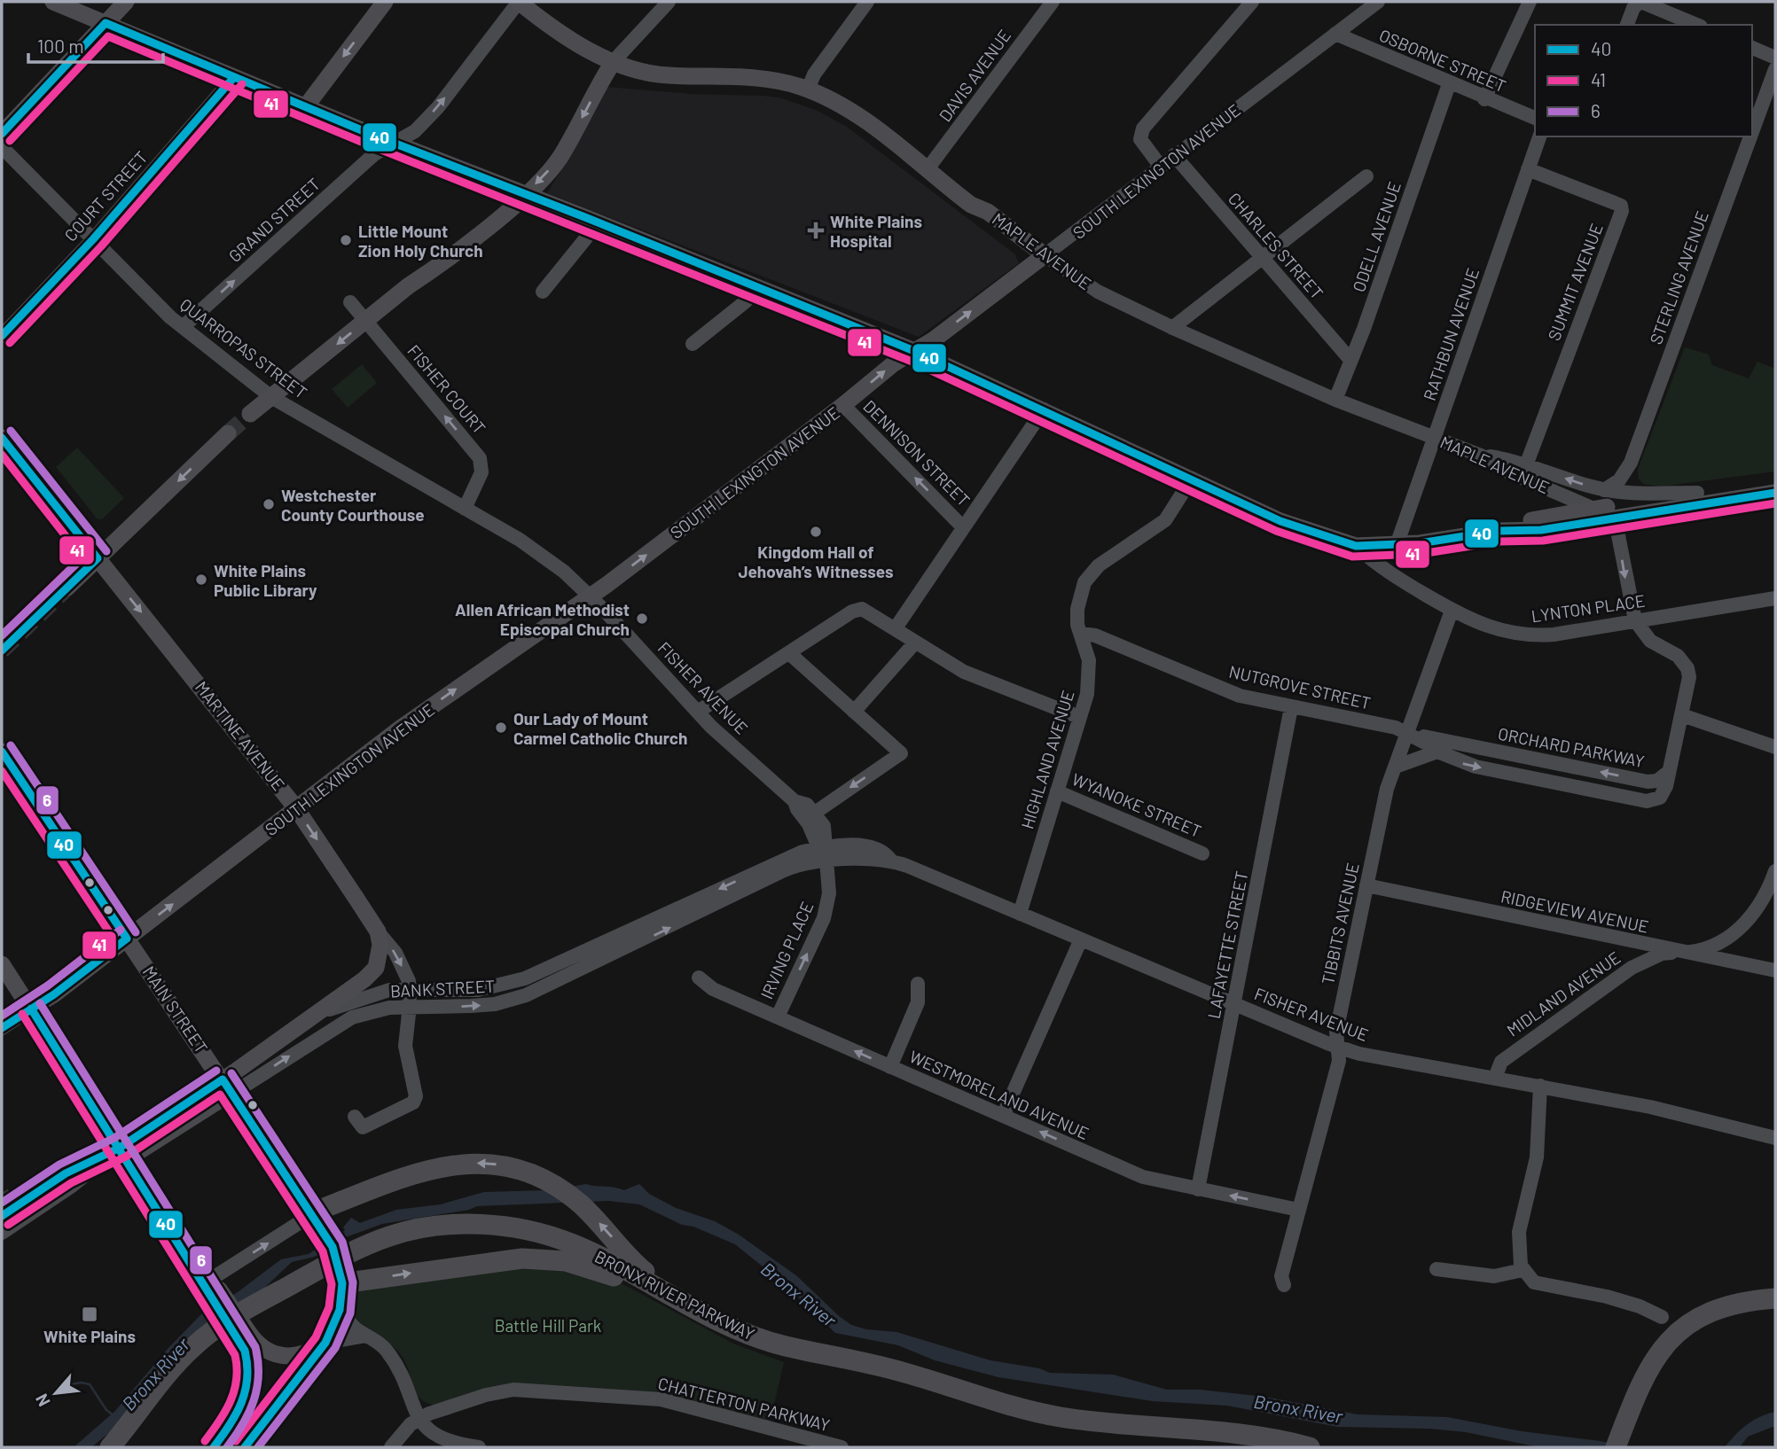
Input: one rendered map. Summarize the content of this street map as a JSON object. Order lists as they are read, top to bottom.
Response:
{
  "streets": {
    "highway": ["BRONX RIVER PARKWAY"],
    "main road": [
      "SOUTH LEXINGTON AVENUE",
      "MAPLE AVENUE",
      "MARTINE AVENUE",
      "BANK STREET",
      "MAIN STREET"
    ],
    "street": [
      "OSBORNE STREET",
      "DAVIS AVENUE",
      "COURT STREET",
      "GRAND STREET",
      "ODELL AVENUE",
      "CHARLES STREET",
      "STERLING AVENUE",
      "SUMMIT AVENUE",
      "RATHBUN AVENUE",
      "QUARROPAS STREET",
      "FISHER COURT",
      "DENNISON STREET",
      "LYNTON PLACE",
      "NUTGROVE STREET",
      "FISHER AVENUE",
      "ORCHARD PARKWAY",
      "HIGHLAND AVENUE",
      "WYANOKE STREET",
      "RIDGEVIEW AVENUE",
      "TIBBITS AVENUE",
      "LAFAYETTE STREET",
      "IRVING PLACE",
      "MIDLAND AVENUE",
      "WESTMORELAND AVENUE",
      "CHATTERTON PARKWAY"
    ]
  },
  "crossings": [
    ["OSBORNE STREET", "SOUTH LEXINGTON AVENUE"],
    ["OSBORNE STREET", "ODELL AVENUE"],
    ["DAVIS AVENUE", "MAPLE AVENUE"],
    ["SOUTH LEXINGTON AVENUE", "CHARLES STREET"],
    ["SOUTH LEXINGTON AVENUE", "MAPLE AVENUE"],
    ["SOUTH LEXINGTON AVENUE", "QUARROPAS STREET"],
    ["SOUTH LEXINGTON AVENUE", "DENNISON STREET"],
    ["SOUTH LEXINGTON AVENUE", "FISHER AVENUE"],
    ["SOUTH LEXINGTON AVENUE", "MARTINE AVENUE"],
    ["SOUTH LEXINGTON AVENUE", "MAIN STREET"],
    ["COURT STREET", "QUARROPAS STREET"],
    ["GRAND STREET", "MAPLE AVENUE"],
    ["GRAND STREET", "QUARROPAS STREET"],
    ["ODELL AVENUE", "CHARLES STREET"],
    ["ODELL AVENUE", "MAPLE AVENUE"],
    ["MAPLE AVENUE", "STERLING AVENUE"],
    ["MAPLE AVENUE", "SUMMIT AVENUE"],
    ["MAPLE AVENUE", "RATHBUN AVENUE"],
    ["SUMMIT AVENUE", "RATHBUN AVENUE"],
    ["QUARROPAS STREET", "FISHER COURT"],
    ["QUARROPAS STREET", "FISHER AVENUE"],
    ["LYNTON PLACE", "TIBBITS AVENUE"],
    ["NUTGROVE STREET", "ORCHARD PARKWAY"],
    ["NUTGROVE STREET", "HIGHLAND AVENUE"],
    ["NUTGROVE STREET", "TIBBITS AVENUE"],
    ["NUTGROVE STREET", "LAFAYETTE STREET"],
    ["FISHER AVENUE", "HIGHLAND AVENUE"],
    ["FISHER AVENUE", "TIBBITS AVENUE"],
    ["FISHER AVENUE", "LAFAYETTE STREET"],
    ["FISHER AVENUE", "IRVING PLACE"],
    ["FISHER AVENUE", "BANK STREET"],
    ["FISHER AVENUE", "MIDLAND AVENUE"],
    ["MARTINE AVENUE", "BANK STREET"],
    ["ORCHARD PARKWAY", "TIBBITS AVENUE"],
    ["HIGHLAND AVENUE", "WYANOKE STREET"],
    ["RIDGEVIEW AVENUE", "TIBBITS AVENUE"],
    ["RIDGEVIEW AVENUE", "MIDLAND AVENUE"],
    ["TIBBITS AVENUE", "WESTMORELAND AVENUE"],
    ["LAFAYETTE STREET", "WESTMORELAND AVENUE"],
    ["IRVING PLACE", "BANK STREET"],
    ["IRVING PLACE", "WESTMORELAND AVENUE"],
    ["BANK STREET", "MAIN STREET"]
  ],
  "one_way": [
    "SOUTH LEXINGTON AVENUE",
    "GRAND STREET",
    "FISHER COURT",
    "DENNISON STREET",
    "MARTINE AVENUE",
    "WESTMORELAND AVENUE"
  ],
  "water": ["Bronx River"],
  "parks": ["Battle Hill Park"],
  "places": {
    "health": ["White Plains Hospital"],
    "other": [
      "Little Mount Zion Holy Church",
      "Westchester County Courthouse",
      "Kingdom Hall of Jehovah’s Witnesses",
      "White Plains Public Library",
      "Allen African Methodist Episcopal Church",
      "Our Lady of Mount Carmel Catholic Church"
    ],
    "transit": ["White Plains"]
  },
  "lines": ["transit line 40", "transit line 41", "transit line 6"],
  "legend": ["40", "41", "6"],
  "scale_bar": "100 m",
  "north": "bottom left"
}
